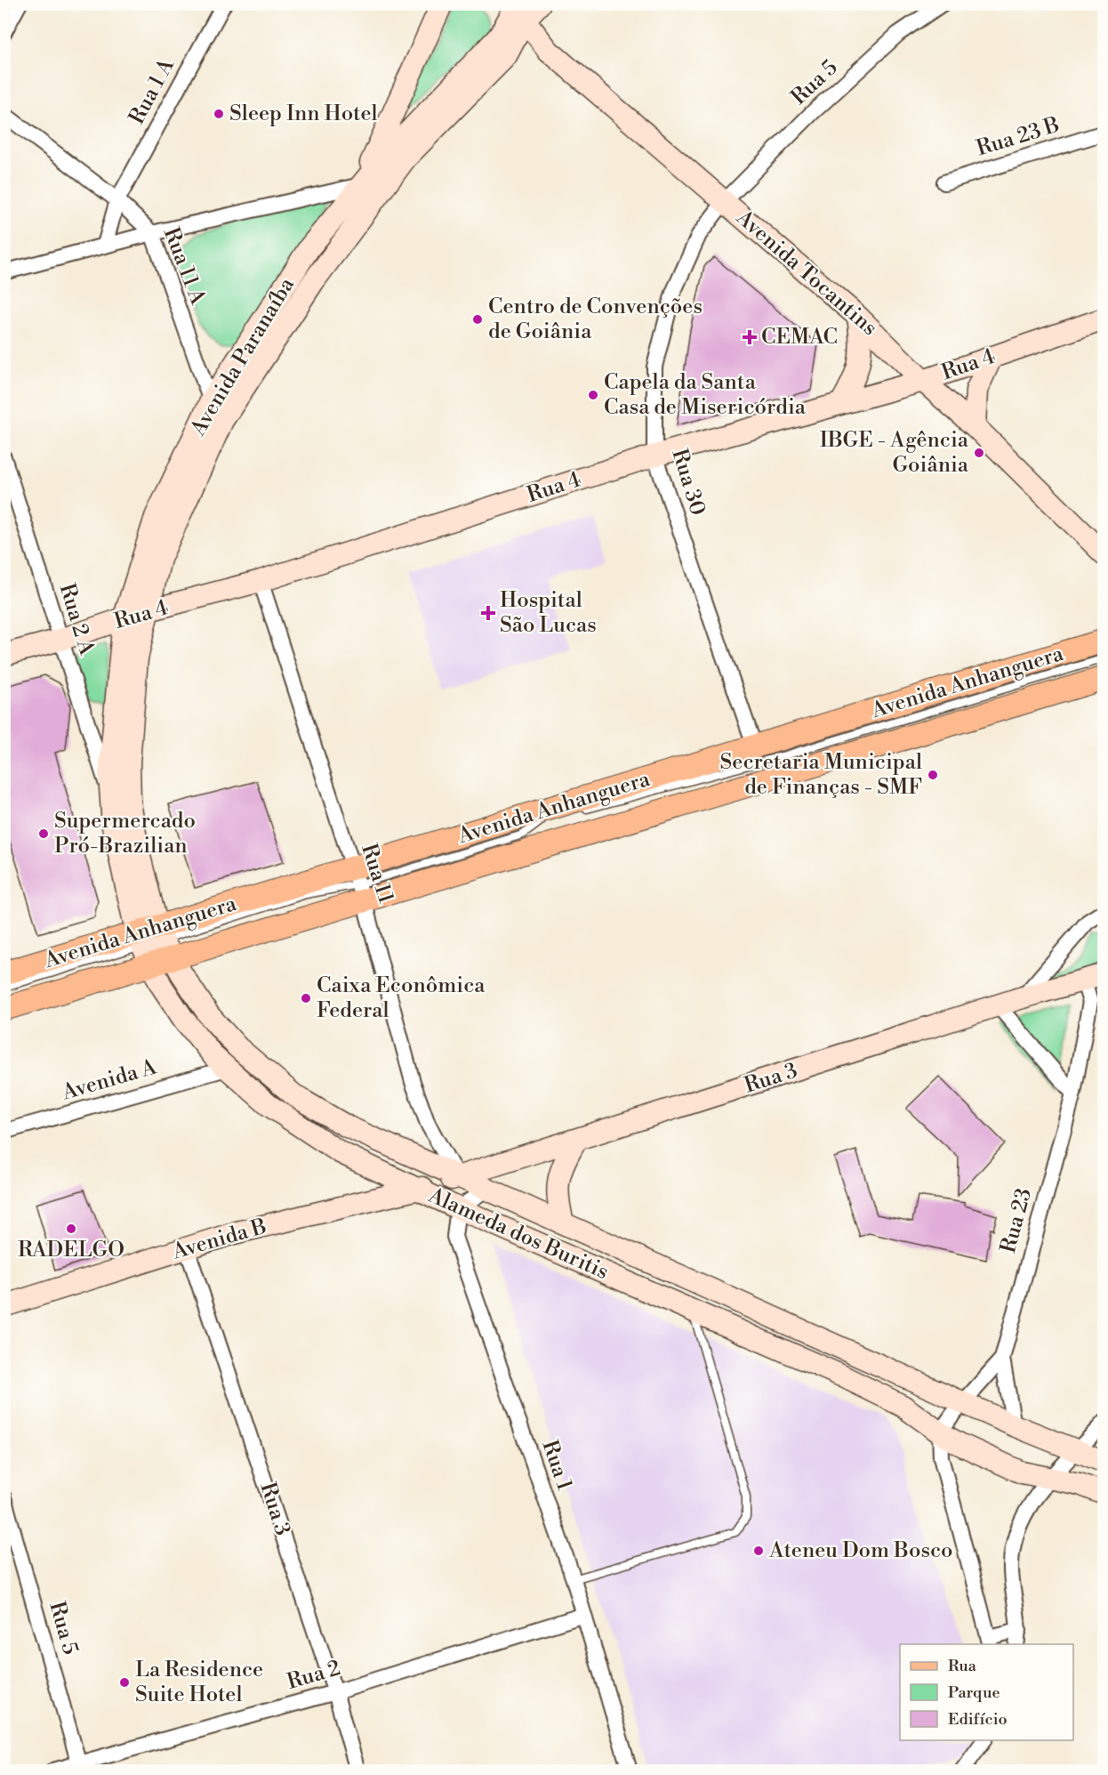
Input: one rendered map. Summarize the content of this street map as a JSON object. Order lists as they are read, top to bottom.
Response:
{
  "streets": {
    "main road": [
      "Avenida Tocantins",
      "Avenida Paranaíba",
      "Rua 4",
      "Avenida Anhanguera",
      "Rua 3",
      "Alameda dos Buritis",
      "Avenida B"
    ],
    "street": [
      "Rua 5",
      "Rua 1 A",
      "Rua 23 B",
      "Rua 11 A",
      "Rua 30",
      "Rua 2 A",
      "Rua 11",
      "Avenida A",
      "Rua 23",
      "Rua 1",
      "Rua 2"
    ]
  },
  "crossings": [
    ["Rua 5", "Avenida Tocantins"],
    ["Rua 5", "Rua 30"],
    ["Rua 5", "Rua 2"],
    ["Rua 1 A", "Rua 11 A"],
    ["Rua 11 A", "Avenida Paranaíba"],
    ["Avenida Tocantins", "Avenida Paranaíba"],
    ["Avenida Tocantins", "Rua 4"],
    ["Avenida Tocantins", "Rua 30"],
    ["Avenida Paranaíba", "Rua 4"],
    ["Avenida Paranaíba", "Rua 2 A"],
    ["Avenida Paranaíba", "Avenida Anhanguera"],
    ["Avenida Paranaíba", "Alameda dos Buritis"],
    ["Rua 4", "Rua 30"],
    ["Rua 4", "Rua 2 A"],
    ["Rua 4", "Rua 11"],
    ["Rua 30", "Avenida Anhanguera"],
    ["Avenida Anhanguera", "Rua 11"],
    ["Avenida Anhanguera", "Alameda dos Buritis"],
    ["Rua 11", "Rua 3"],
    ["Rua 11", "Alameda dos Buritis"],
    ["Rua 11", "Avenida B"],
    ["Rua 3", "Rua 23"],
    ["Rua 3", "Alameda dos Buritis"],
    ["Rua 3", "Avenida B"],
    ["Rua 3", "Rua 2"],
    ["Avenida A", "Alameda dos Buritis"],
    ["Rua 23", "Alameda dos Buritis"],
    ["Alameda dos Buritis", "Avenida B"],
    ["Alameda dos Buritis", "Rua 1"],
    ["Rua 1", "Rua 2"]
  ],
  "places": {
    "other": [
      "Sleep Inn Hotel",
      "Centro de Convenções de Goiânia",
      "Capela da Santa Casa de Misericórdia",
      "IBGE - Agência Goiânia",
      "Secretaria Municipal de Finanças - SMF",
      "Supermercado Pró-Brazilian",
      "Caixa Econômica Federal",
      "RADELGO",
      "Ateneu Dom Bosco",
      "La Residence Suite Hotel"
    ],
    "health": ["CEMAC", "Hospital São Lucas"]
  },
  "legend": ["Rua", "Parque", "Edifício"]
}
